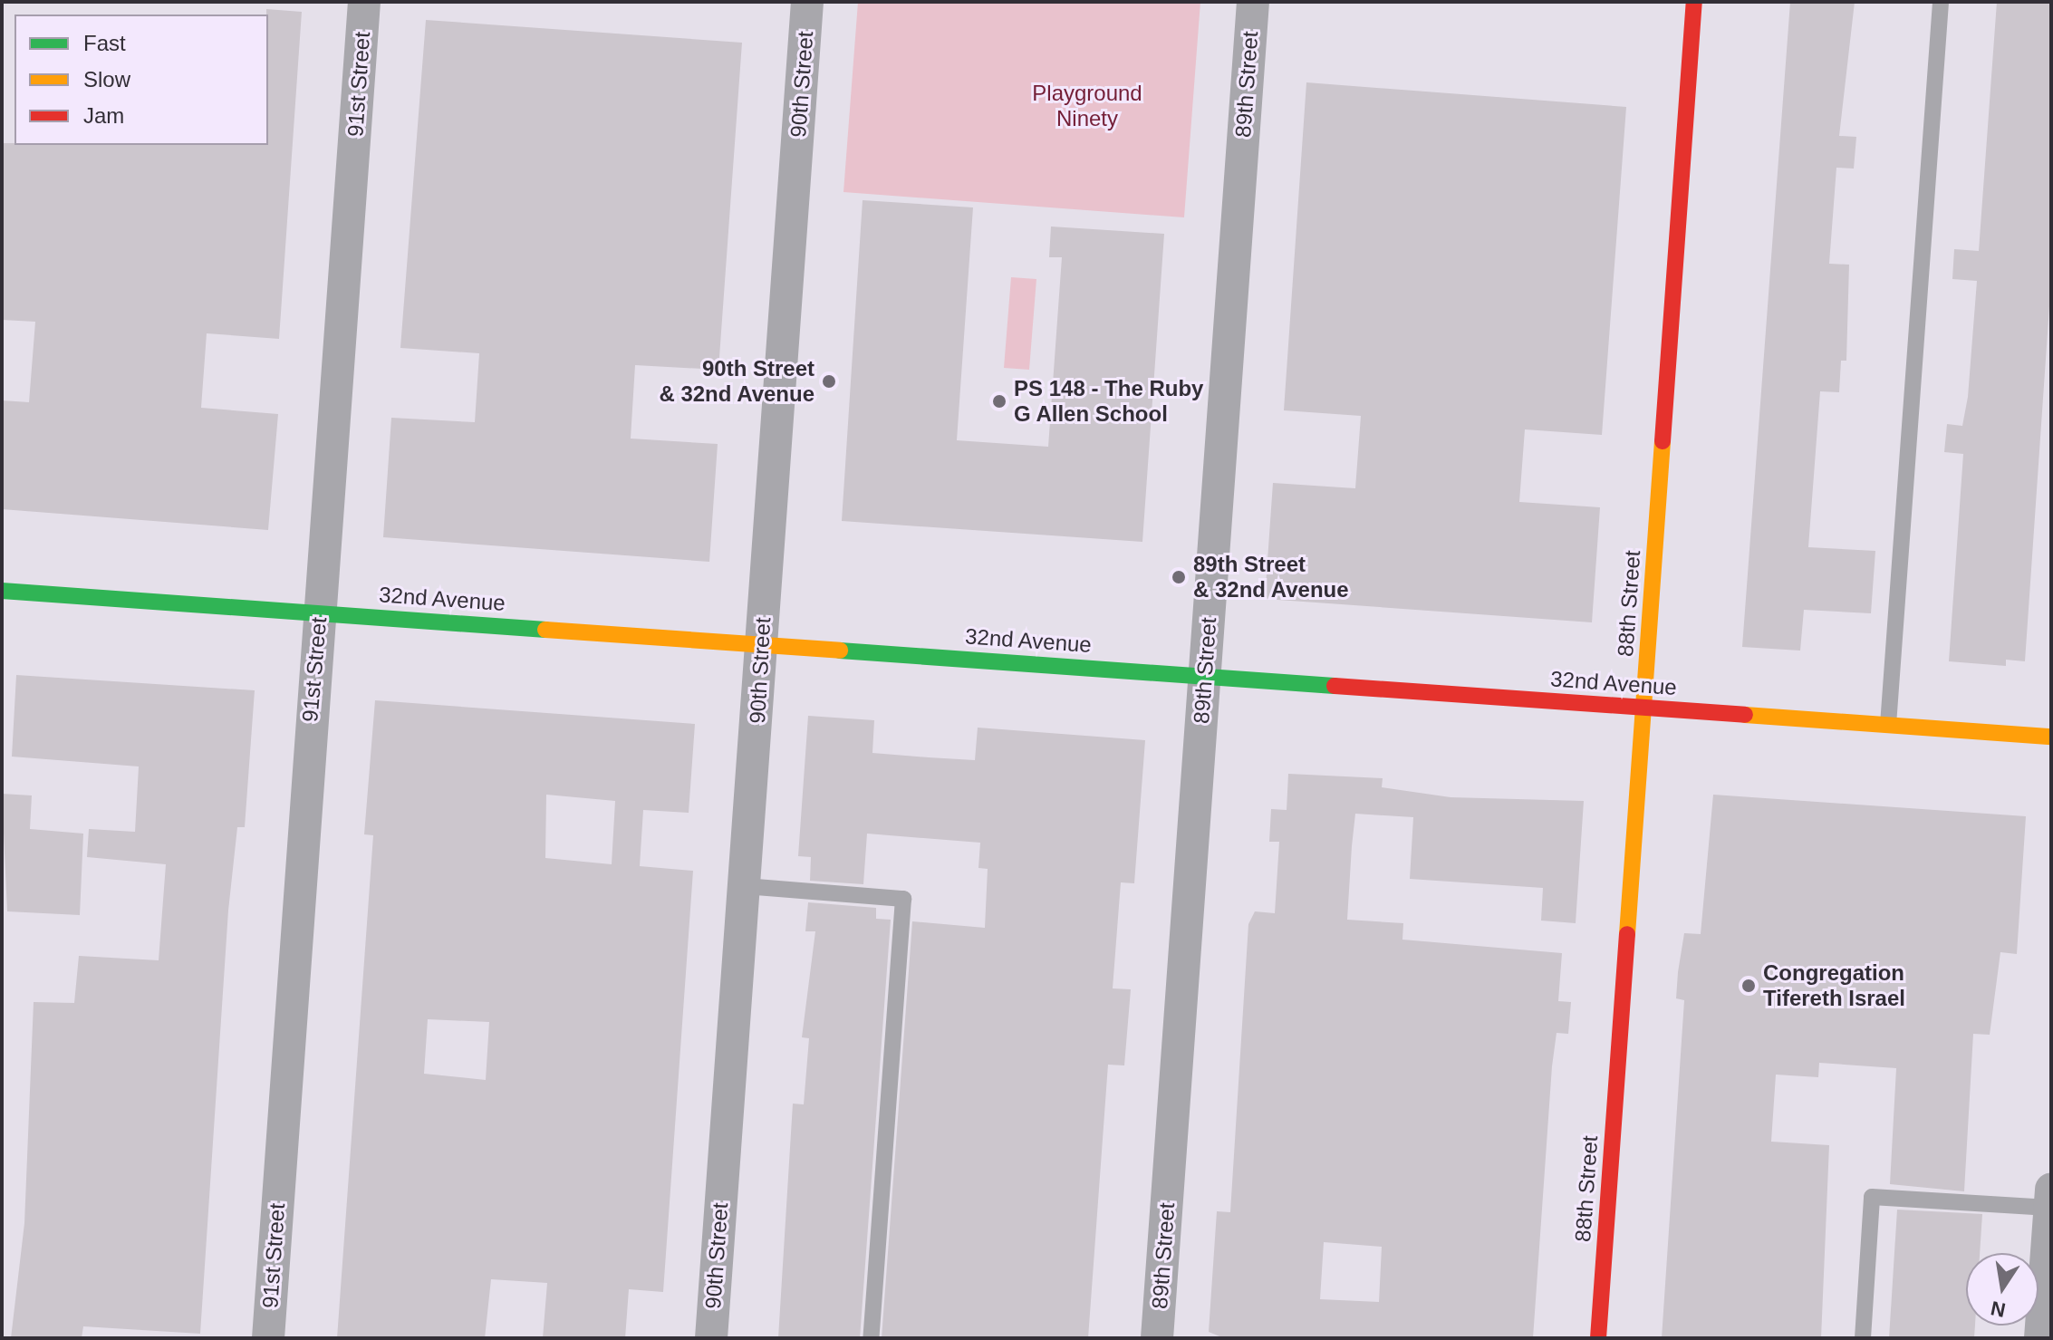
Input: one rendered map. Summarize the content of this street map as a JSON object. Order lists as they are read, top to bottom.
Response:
{
  "streets": {
    "street": [
      "91st Street",
      "90th Street",
      "89th Street",
      "32nd Avenue",
      "88th Street"
    ]
  },
  "crossings": [
    ["91st Street", "32nd Avenue"],
    ["90th Street", "32nd Avenue"],
    ["89th Street", "32nd Avenue"],
    ["32nd Avenue", "88th Street"]
  ],
  "parks": ["Playground Ninety"],
  "places": [
    "90th Street & 32nd Avenue",
    "PS 148 - The Ruby G Allen School",
    "89th Street & 32nd Avenue",
    "Congregation Tifereth Israel"
  ],
  "legend": ["Fast", "Slow", "Jam"],
  "north": "bottom"
}
